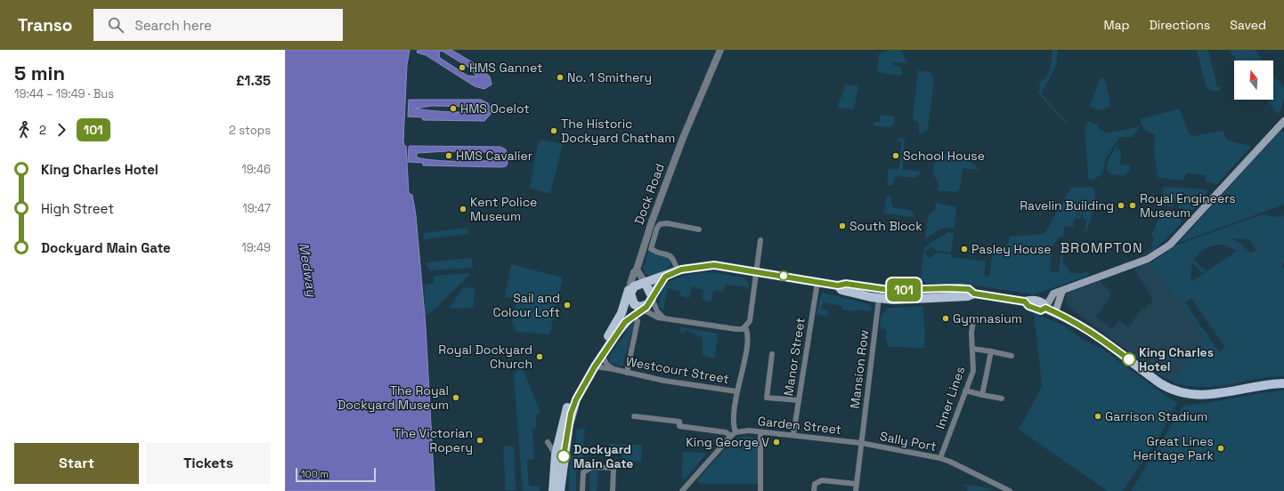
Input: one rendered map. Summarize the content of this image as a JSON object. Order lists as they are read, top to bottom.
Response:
{
  "streets": {
    "main road": ["Dock Road"],
    "street": [
      "Manor Street",
      "Mansion Row",
      "Westcourt Street",
      "Inner Lines",
      "Garden Street",
      "Sally Port"
    ]
  },
  "crossings": [
    ["Dock Road", "Westcourt Street"],
    ["Manor Street", "Garden Street"],
    ["Mansion Row", "Garden Street"],
    ["Mansion Row", "Sally Port"],
    ["Inner Lines", "Sally Port"],
    ["Garden Street", "Sally Port"]
  ],
  "districts": ["BROMPTON"],
  "water": ["Medway"],
  "places": [
    "HMS Gannet",
    "No. 1 Smithery",
    "HMS Ocelot",
    "The Historic Dockyard Chatham",
    "HMS Cavalier",
    "School House",
    "Ravelin Building",
    "Royal Engineers Museum",
    "Kent Police Museum",
    "South Block",
    "Pasley House",
    "Sail and Colour Loft",
    "Gymnasium",
    "Royal Dockyard Church",
    "King Charles Hotel",
    "The Royal Dockyard Museum",
    "Garrison Stadium",
    "The Victorian Ropery",
    "King George V",
    "Great Lines Heritage Park",
    "Dockyard Main Gate"
  ],
  "lines": ["bus line 101"],
  "scale_bar": "100 m",
  "north": "top",
  "page": {
    "header": "Transo",
    "search": "Search here",
    "nav": ["Map", "Directions", "Saved"],
    "heading": ["5 min", "19:44 – 19:49 · Bus", "£1.35"],
    "on_map": "101",
    "legs": ["2", "101", "2 stops"],
    "list": [
      {
        "name": "King Charles Hotel",
        "value": "19:46"
      },
      {
        "name": "High Street",
        "value": "19:47"
      },
      {
        "name": "Dockyard Main Gate",
        "value": "19:49"
      }
    ],
    "buttons": ["Start", "Tickets"],
    "scale": "100 m"
  }
}
